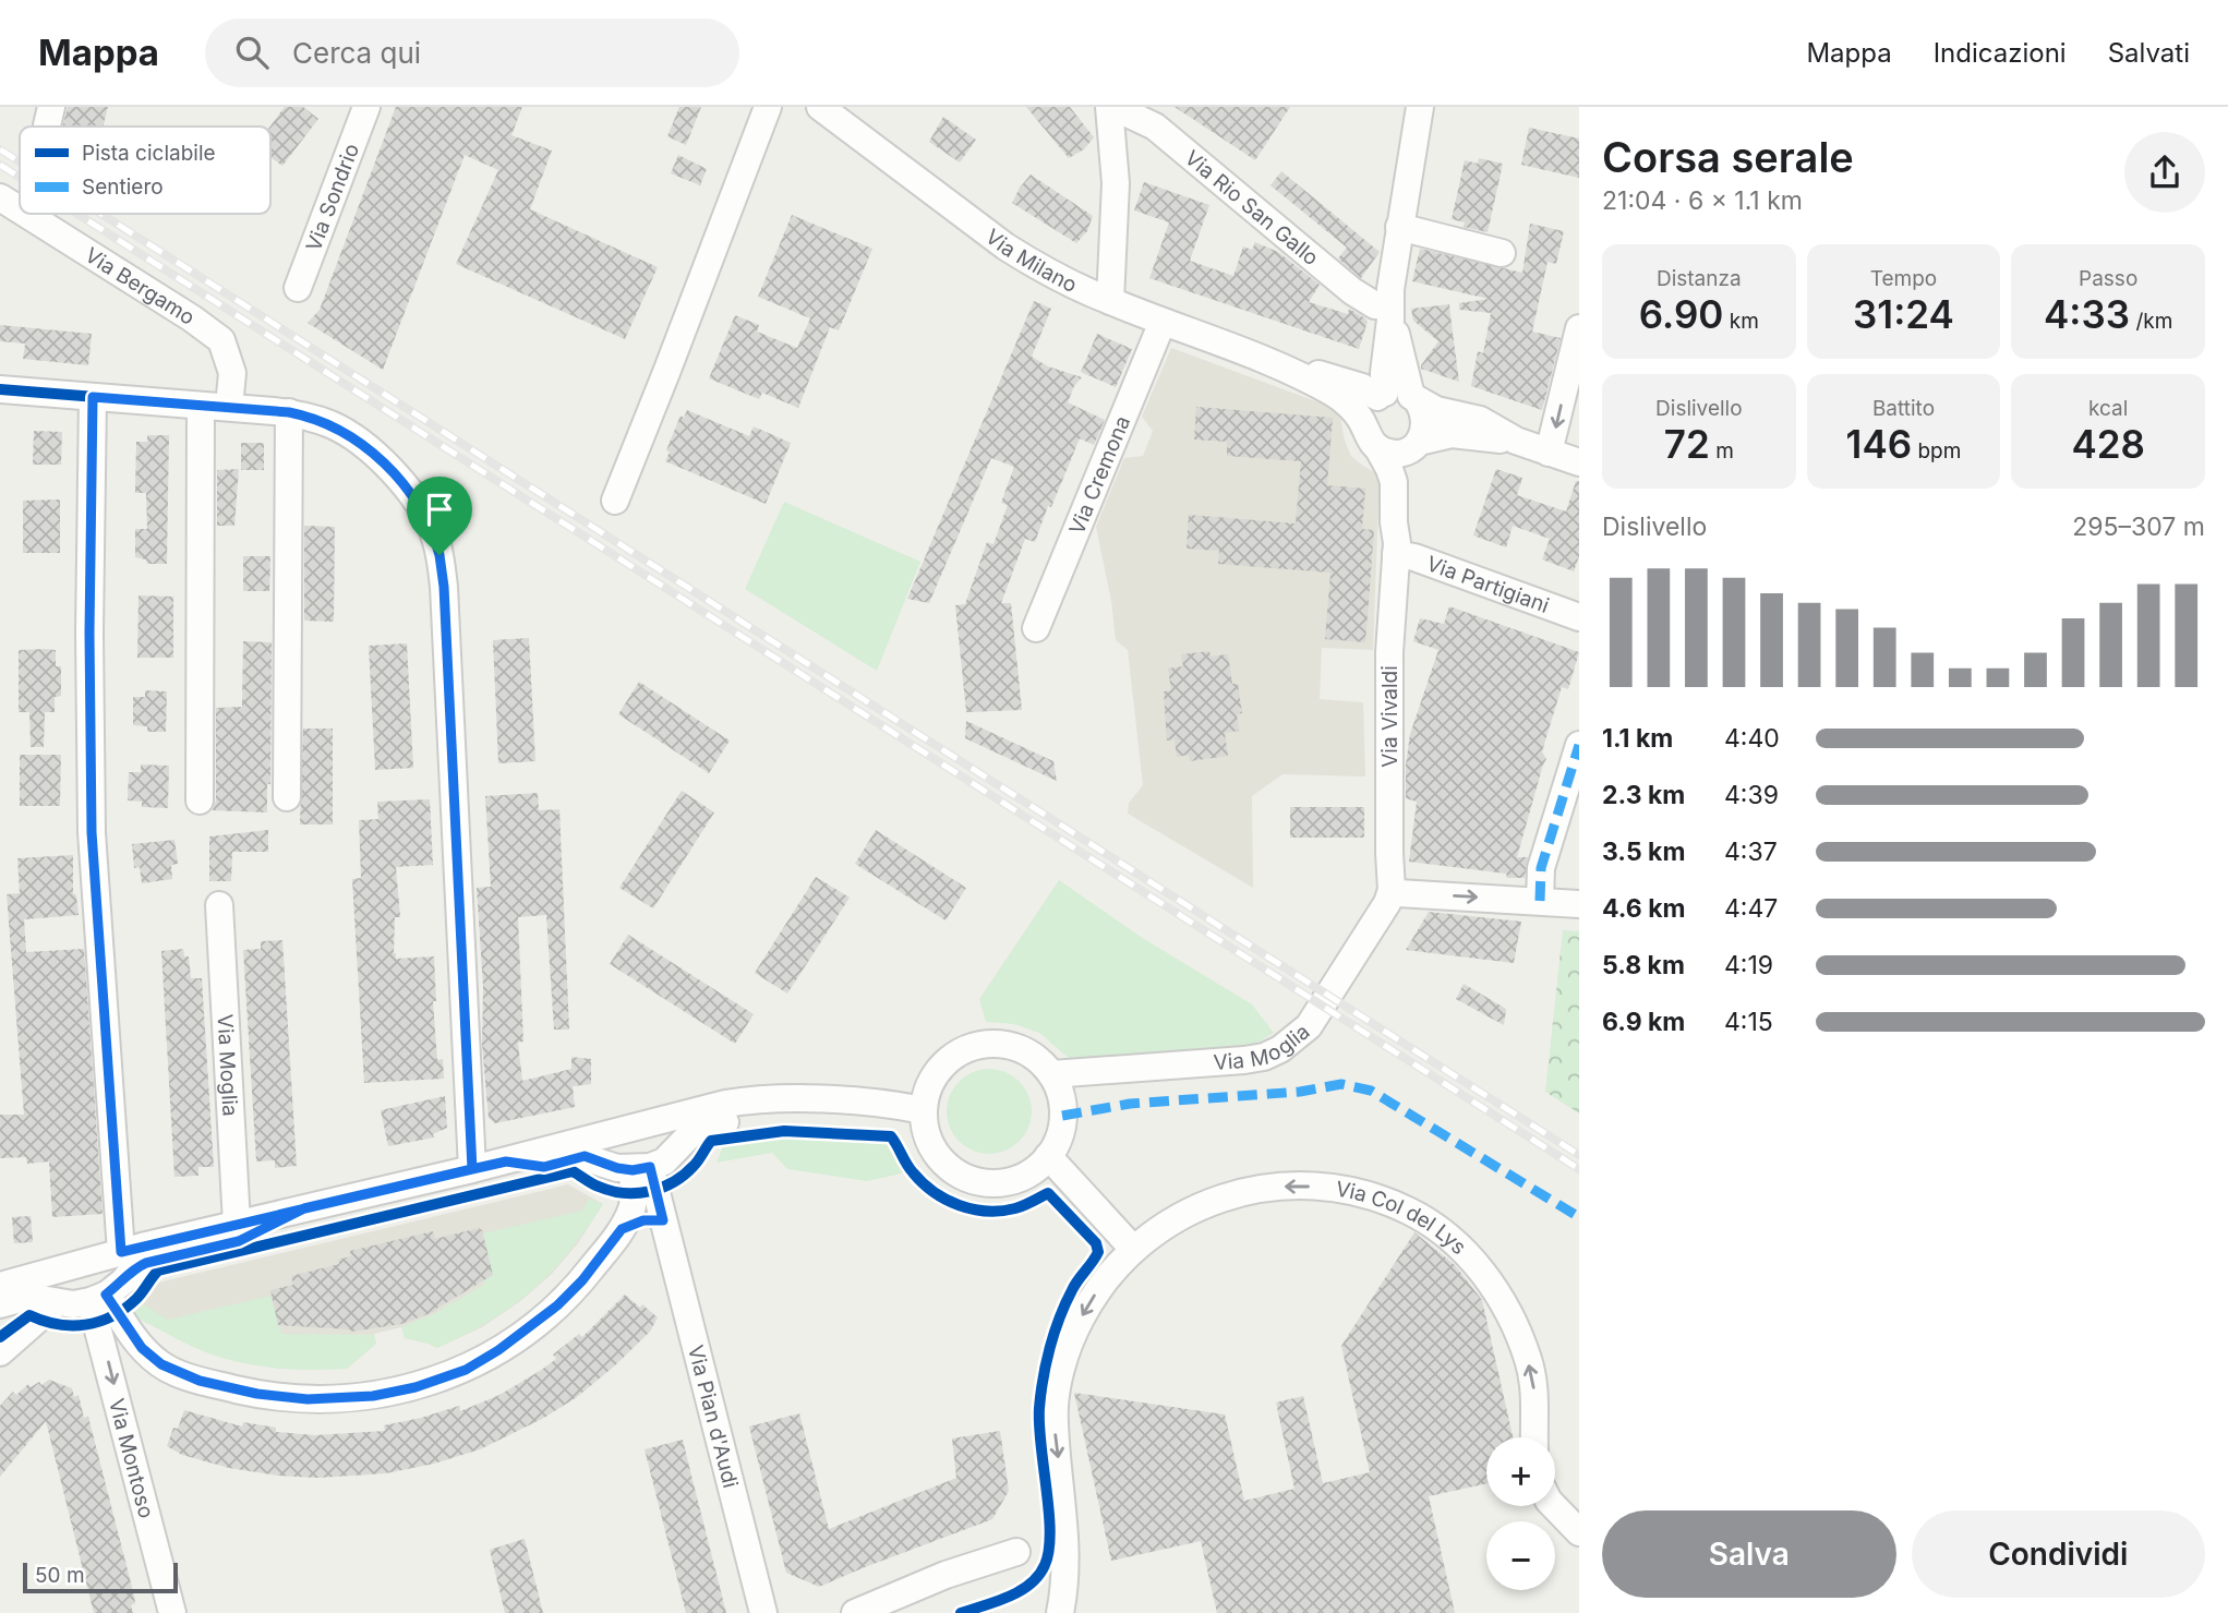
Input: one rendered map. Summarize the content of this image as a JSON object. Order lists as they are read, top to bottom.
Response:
{
  "streets": {
    "street": [
      "Via Sondrio",
      "Via Rio San Gallo",
      "Via Milano",
      "Via Bergamo",
      "Via Cremona",
      "Via Partigiani",
      "Via Vivaldi",
      "Via Moglia",
      "Via Col del Lys",
      "Via Pian d'Audi",
      "Via Montoso"
    ]
  },
  "crossings": [
    ["Via Rio San Gallo", "Via Milano"],
    ["Via Milano", "Via Cremona"],
    ["Via Milano", "Via Vivaldi"],
    ["Via Partigiani", "Via Vivaldi"],
    ["Via Vivaldi", "Via Moglia"]
  ],
  "one_way": ["Via Montoso"],
  "legend": ["Pista ciclabile", "Sentiero"],
  "scale_bar": "50 m",
  "page": {
    "header": "Mappa",
    "search": "Cerca qui",
    "nav": ["Mappa", "Indicazioni", "Salvati"],
    "heading": ["Corsa serale", "21:04 · 6 × 1.1 km"],
    "stats": [
      ["Distanza", "6.90 km"],
      ["Tempo", "31:24"],
      ["Passo", "4:33 /km"],
      ["Dislivello", "72 m"],
      ["Battito", "146 bpm"],
      ["kcal", "428"]
    ],
    "chart": ["Dislivello", "295–307 m"],
    "list": [
      {
        "name": "1.1 km",
        "note": "4:40"
      },
      {
        "name": "2.3 km",
        "note": "4:39"
      },
      {
        "name": "3.5 km",
        "note": "4:37"
      },
      {
        "name": "4.6 km",
        "note": "4:47"
      },
      {
        "name": "5.8 km",
        "note": "4:19"
      },
      {
        "name": "6.9 km",
        "note": "4:15"
      }
    ],
    "map_buttons": ["+", "−"],
    "buttons": ["Salva", "Condividi"],
    "scale": "50 m"
  }
}
